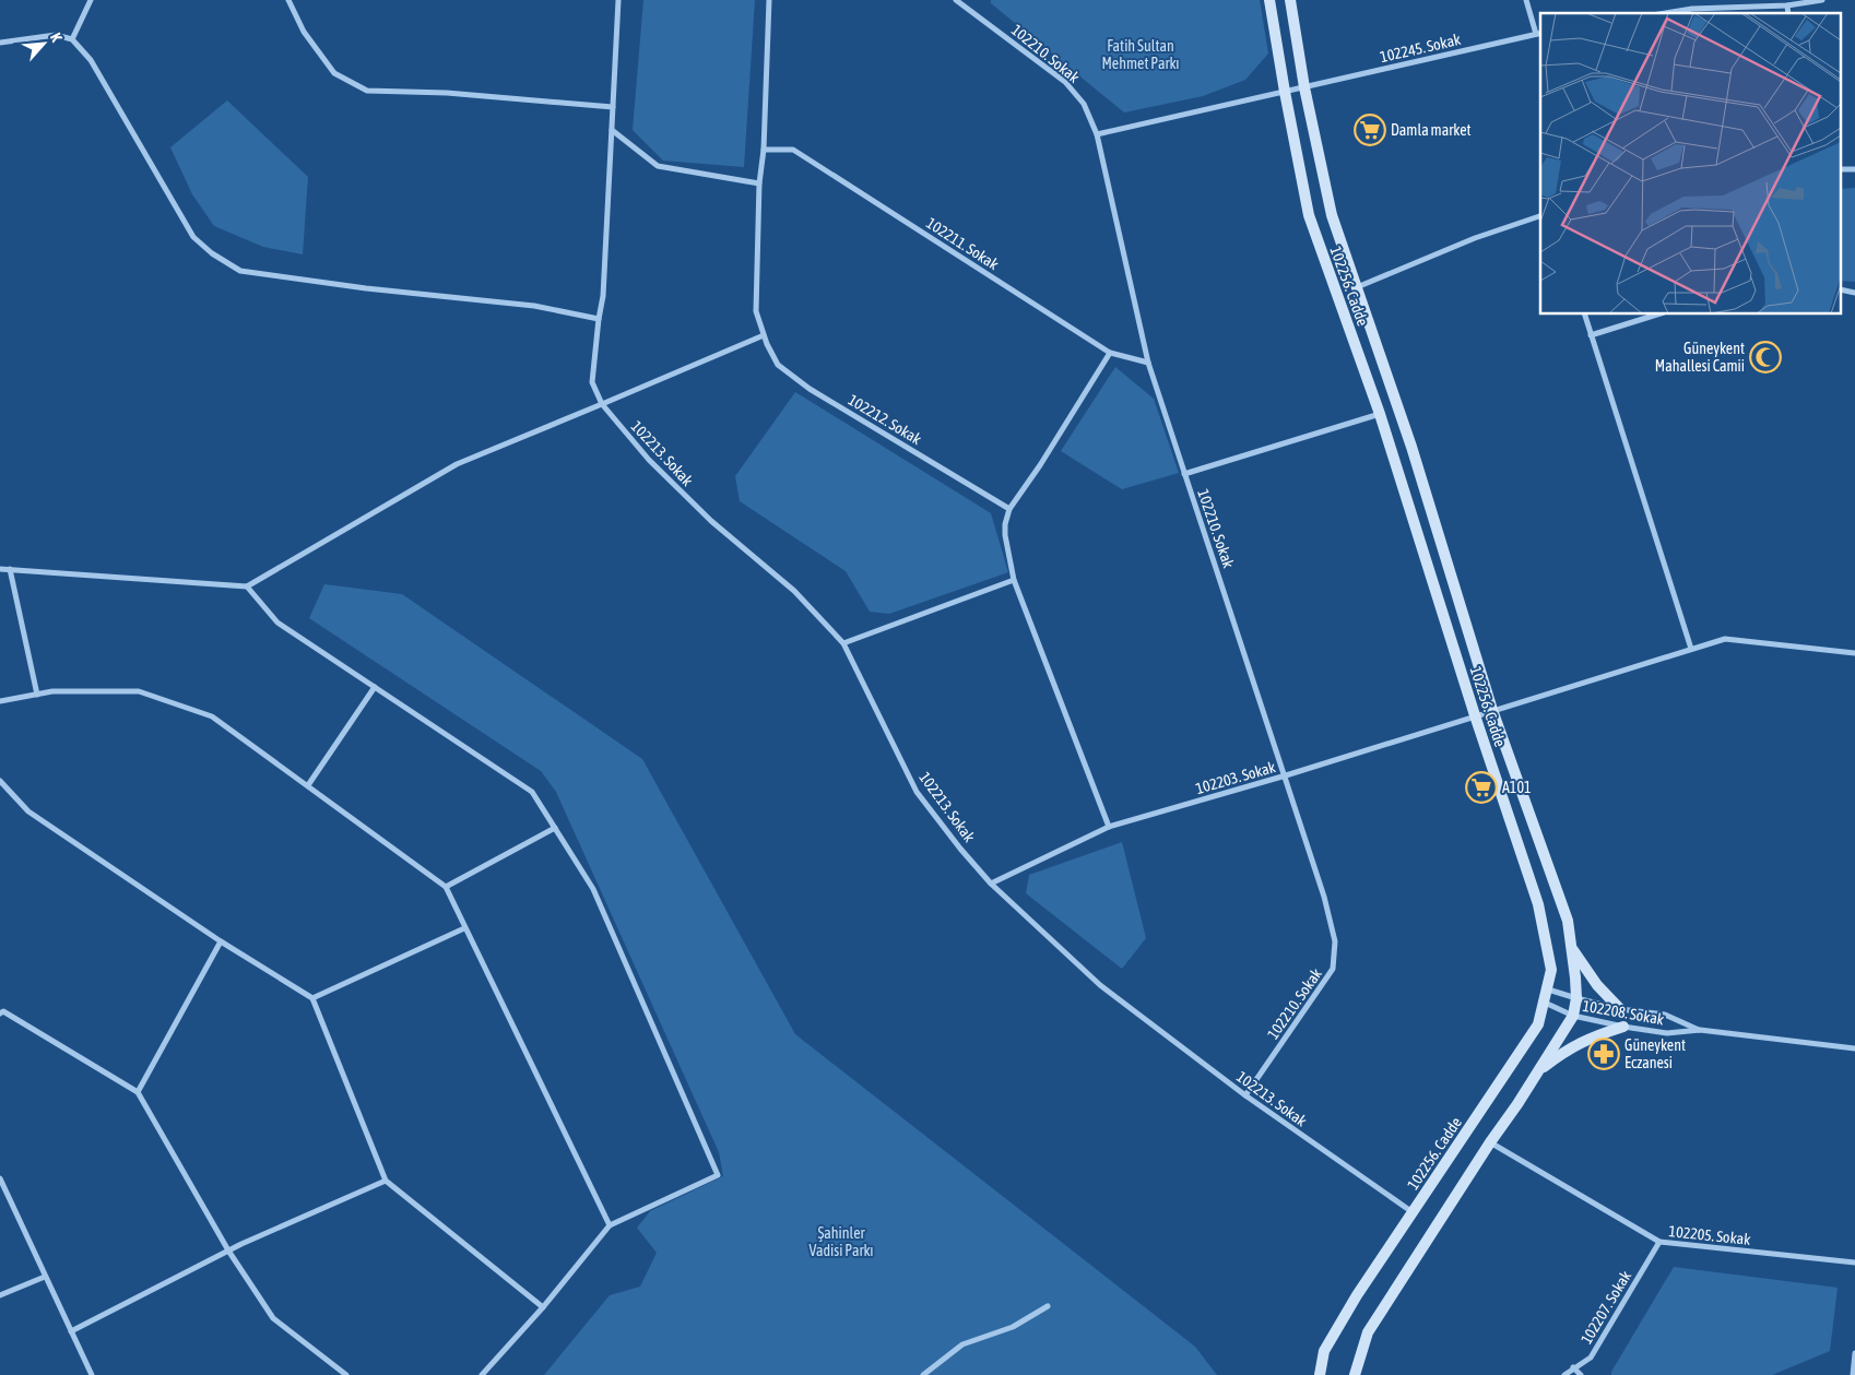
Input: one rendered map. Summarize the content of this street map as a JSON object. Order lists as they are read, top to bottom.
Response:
{
  "streets": {
    "street": [
      "102245. Sokak",
      "102210. Sokak",
      "102211. Sokak",
      "102256. Cadde",
      "102212. Sokak",
      "102213. Sokak",
      "102203. Sokak",
      "102208. Sokak",
      "102205. Sokak",
      "102207. Sokak"
    ]
  },
  "crossings": [
    ["102245. Sokak", "102210. Sokak"],
    ["102245. Sokak", "102256. Cadde"],
    ["102210. Sokak", "102211. Sokak"],
    ["102210. Sokak", "102213. Sokak"],
    ["102210. Sokak", "102203. Sokak"],
    ["102211. Sokak", "102212. Sokak"],
    ["102256. Cadde", "102213. Sokak"],
    ["102256. Cadde", "102203. Sokak"],
    ["102256. Cadde", "102208. Sokak"],
    ["102256. Cadde", "102205. Sokak"],
    ["102213. Sokak", "102203. Sokak"],
    ["102205. Sokak", "102207. Sokak"]
  ],
  "parks": ["Fatih Sultan Mehmet Parkı", "Şahinler Vadisi Parkı"],
  "places": {
    "supermarket": ["Damla market", "A101"],
    "mosque": ["Güneykent Mahallesi Camii"],
    "pharmacy": ["Güneykent Eczanesi"]
  },
  "north": "top right"
}
